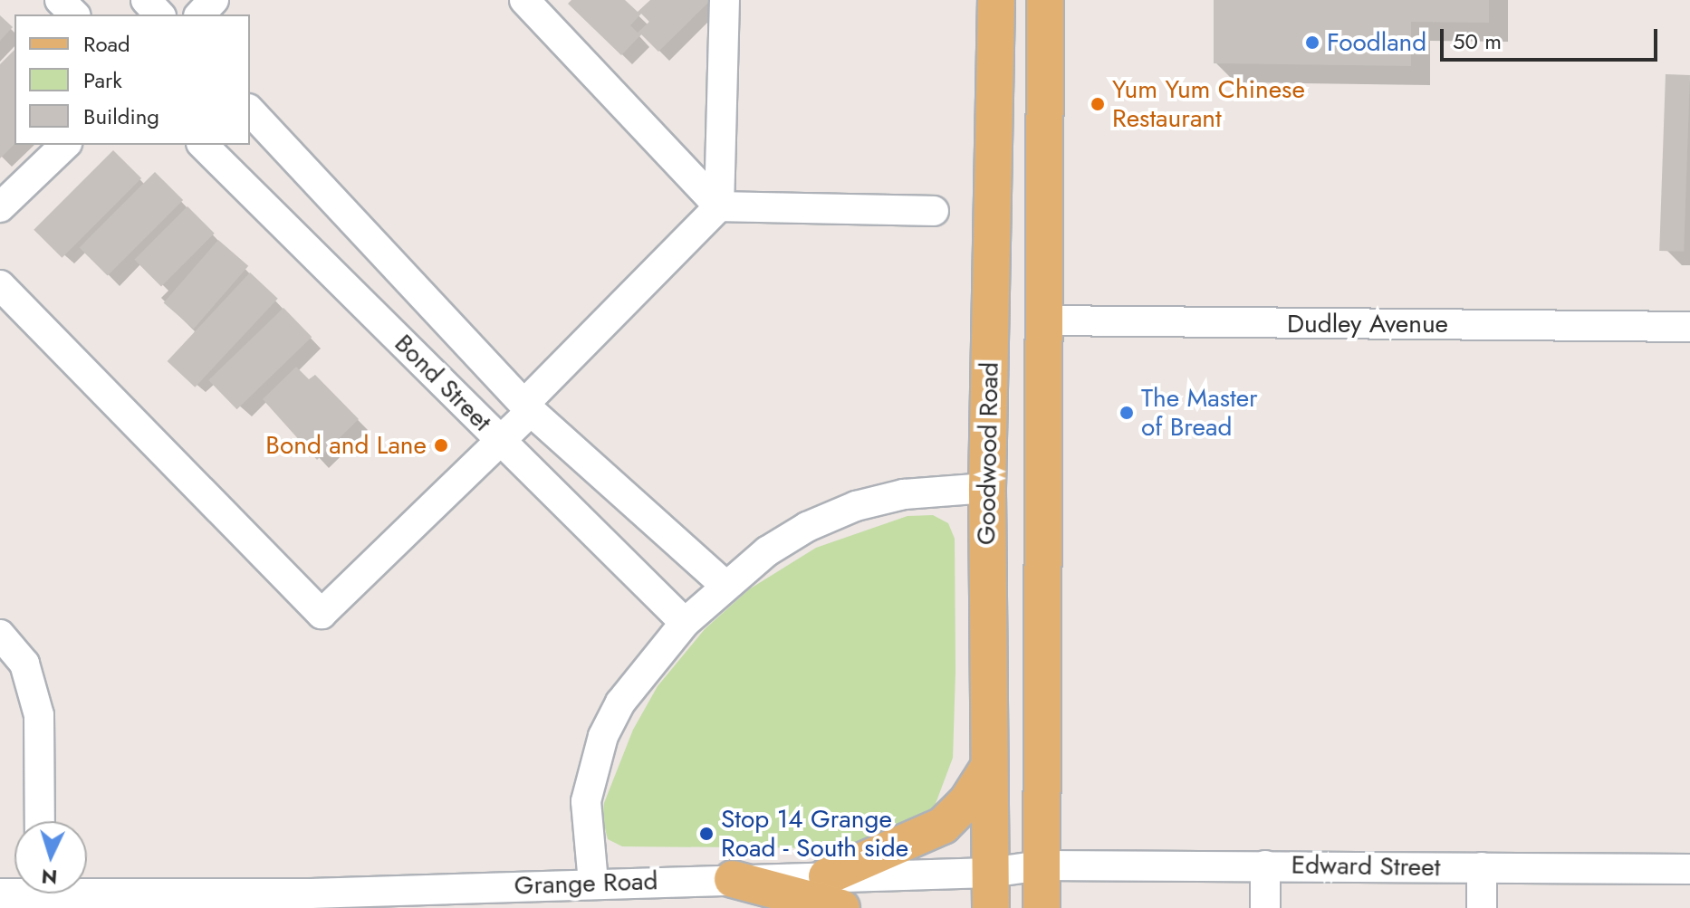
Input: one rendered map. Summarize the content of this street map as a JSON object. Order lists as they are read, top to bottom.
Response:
{
  "streets": {
    "main road": ["Goodwood Road"],
    "street": [
      "Dudley Avenue",
      "Bond Street",
      "Edward Street",
      "Grange Road"
    ]
  },
  "places": [
    "Foodland",
    "Yum Yum Chinese Restaurant",
    "The Master of Bread",
    "Bond and Lane",
    "Stop 14 Grange Road - South side"
  ],
  "legend": ["Road", "Park", "Building"],
  "scale_bar": "50 m",
  "north": "bottom"
}
